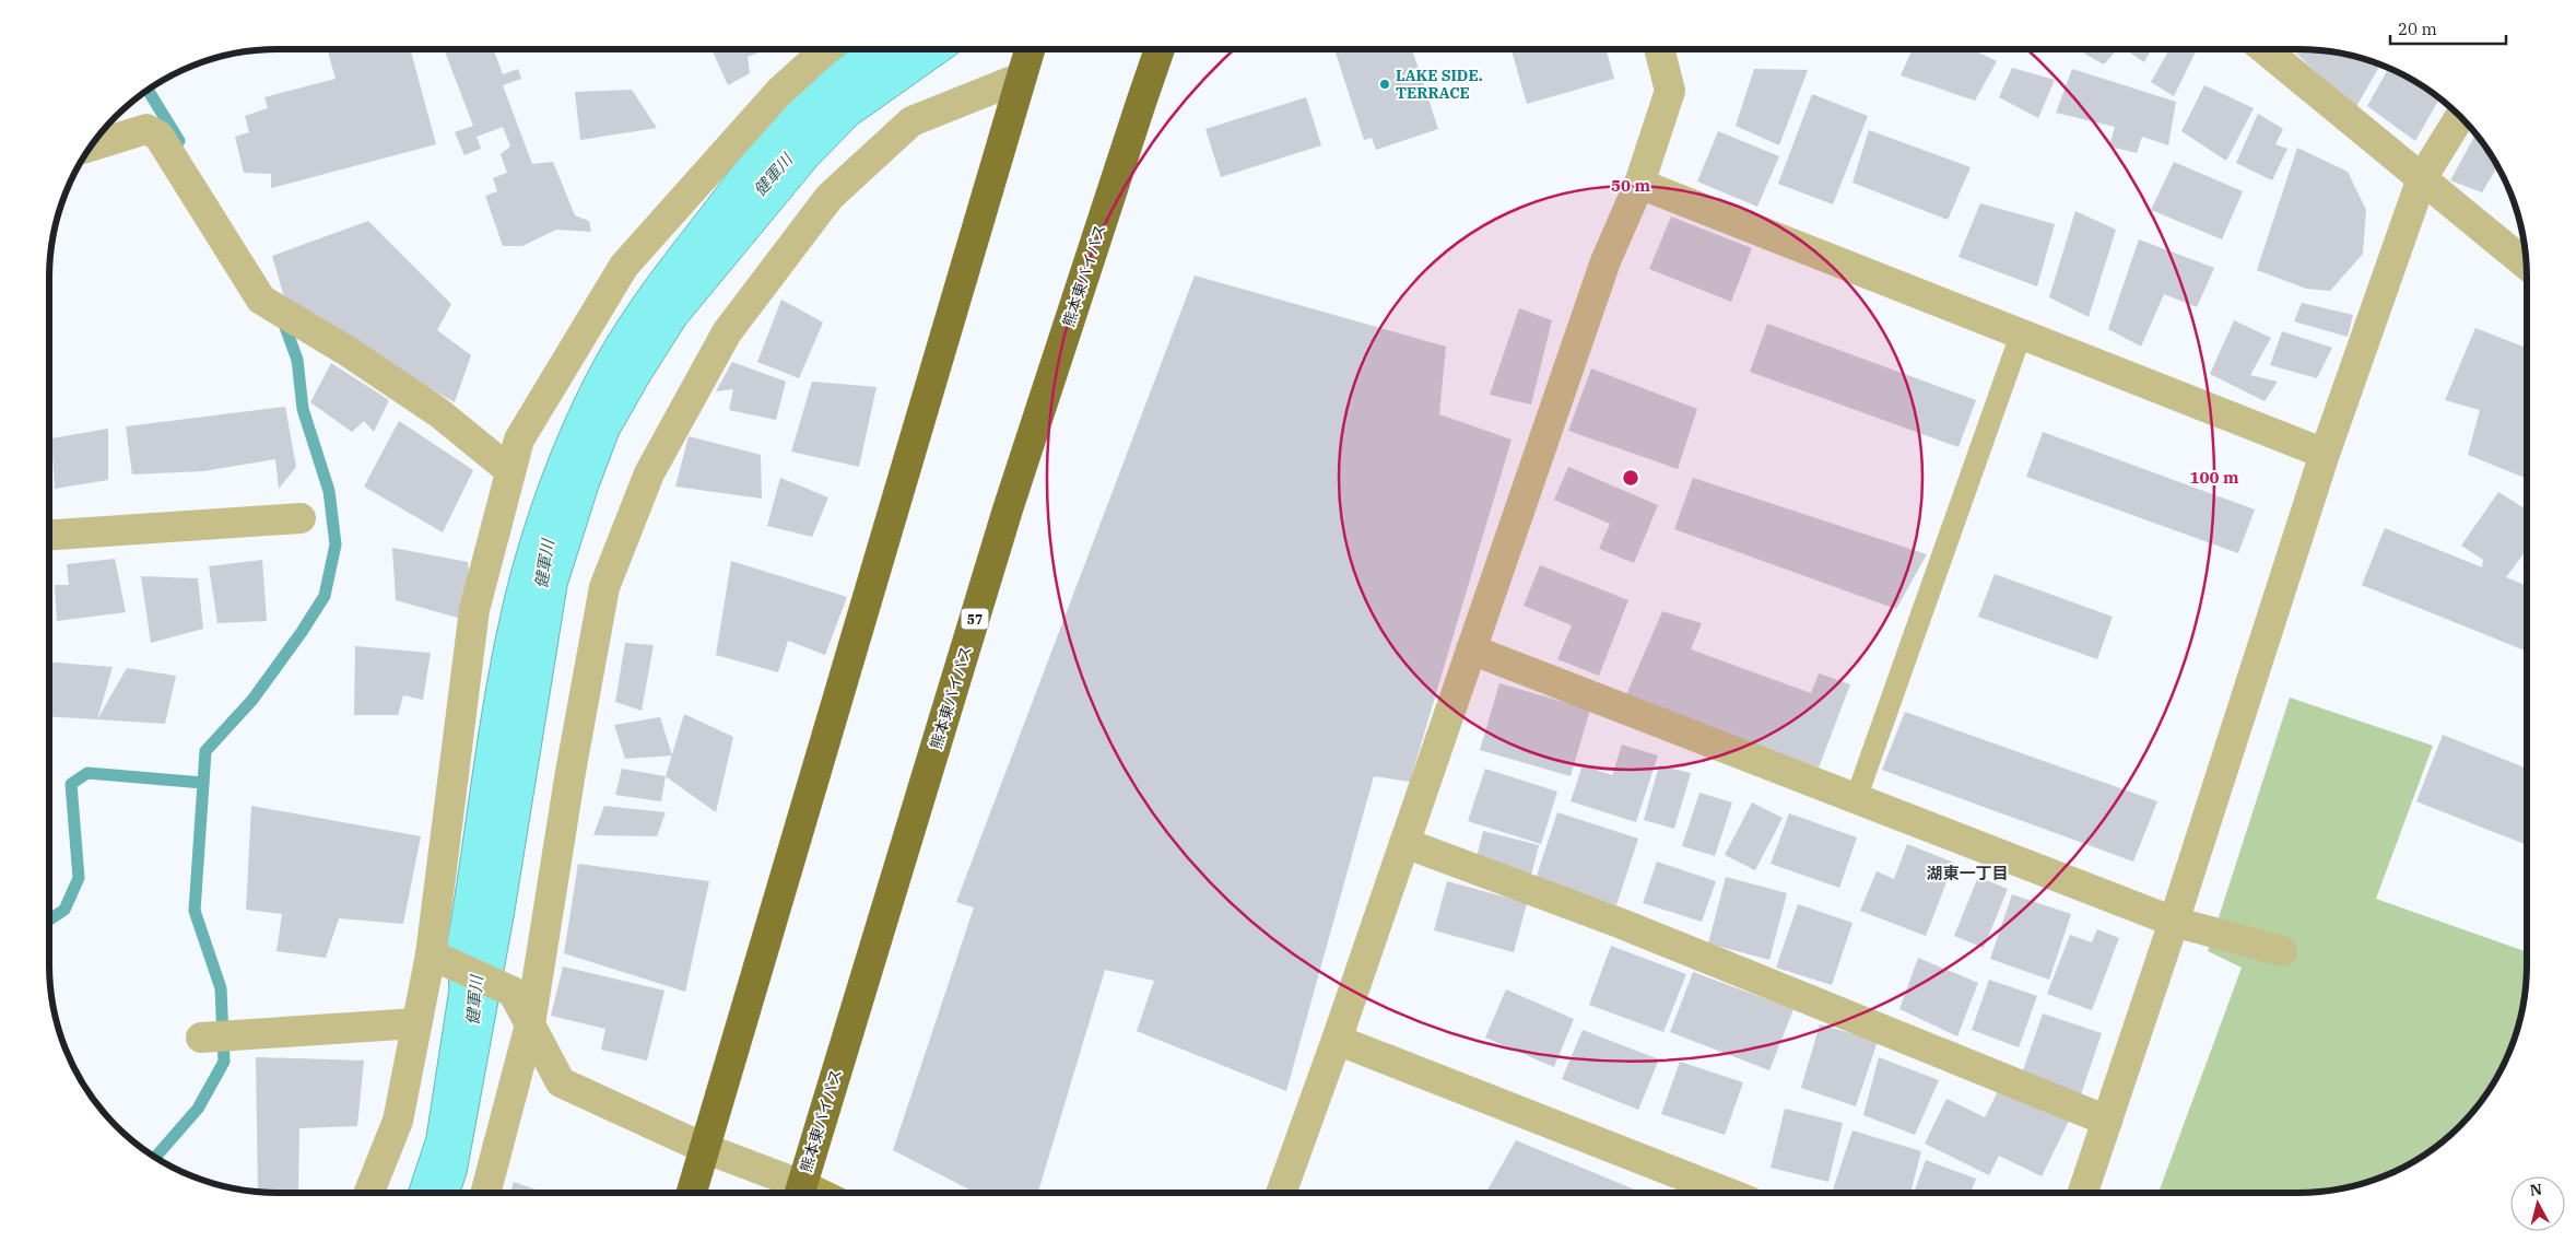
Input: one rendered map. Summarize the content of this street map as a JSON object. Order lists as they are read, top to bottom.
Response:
{
  "streets": {
    "highway": ["熊本東バイパス", "57"]
  },
  "districts": ["湖東一丁目"],
  "water": ["健軍川"],
  "places": ["LAKE SIDE. TERRACE"],
  "scale_bar": "20 m",
  "north": "top",
  "rings": ["50 m", "100 m"]
}
